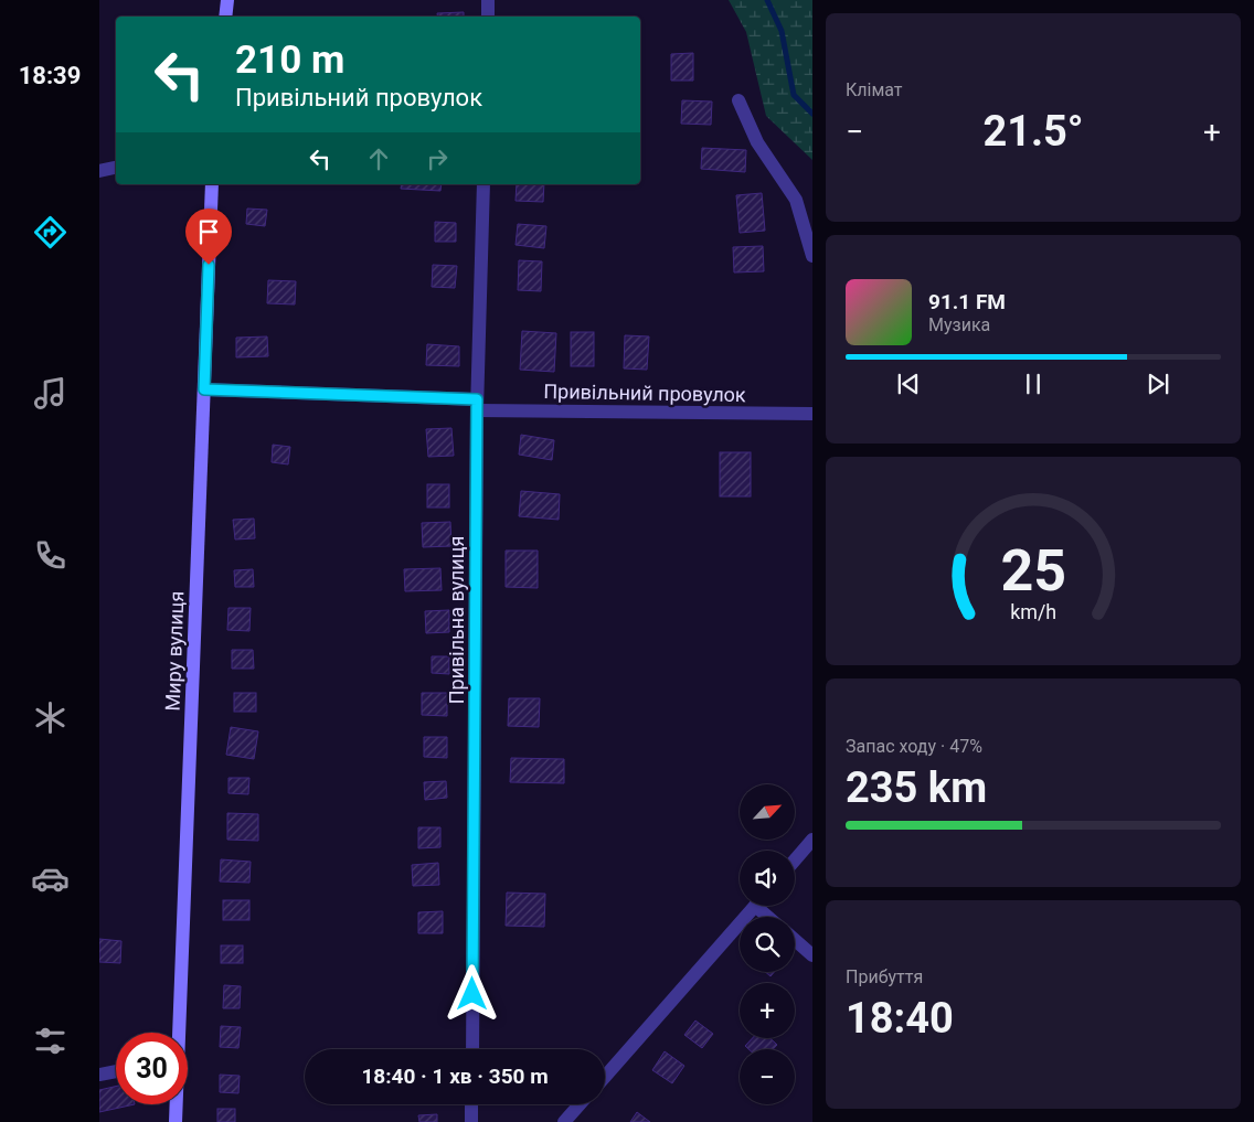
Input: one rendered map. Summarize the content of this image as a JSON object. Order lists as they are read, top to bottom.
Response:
{
  "streets": {
    "street": ["Привільний провулок", "Привільна вулиця", "Миру вулиця"]
  },
  "crossings": [
    ["Привільний провулок", "Привільна вулиця"],
    ["Привільний провулок", "Миру вулиця"]
  ],
  "north": "top right",
  "page": {
    "tabs": "18:39",
    "tile": [
      "Клімат",
      ["Запас ходу · 47%", "235 km"],
      ["Прибуття", "18:40"]
    ],
    "turn": ["210 m", "Привільний провулок"],
    "heat": ["−", "21.5°", "+"],
    "song": ["91.1 FM", "Музика"],
    "map_buttons": ["+", "−"],
    "limit": "30",
    "trip": "18:40 · 1 хв · 350 m",
    "gauge": ["25", "km/h"]
  }
}
